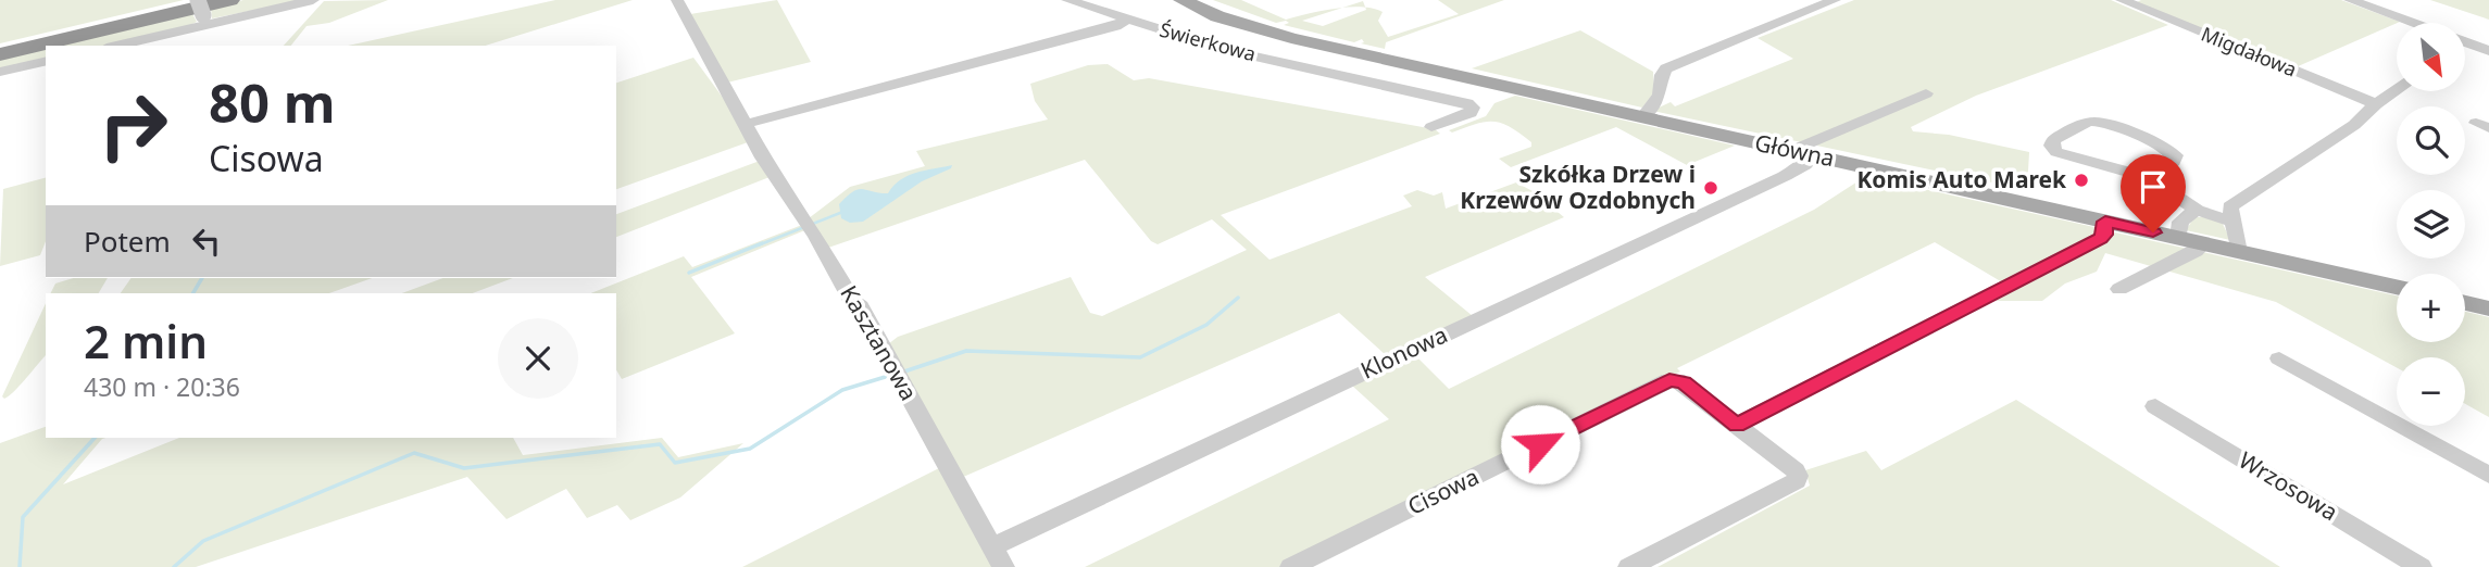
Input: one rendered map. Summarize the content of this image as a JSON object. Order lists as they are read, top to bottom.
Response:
{
  "streets": {
    "main road": ["Główna"],
    "street": [
      "Świerkowa",
      "Migdałowa",
      "Kasztanowa",
      "Klonowa",
      "Wrzosowa",
      "Cisowa"
    ]
  },
  "crossings": [
    ["Główna", "Klonowa"],
    ["Kasztanowa", "Klonowa"]
  ],
  "places": ["Komis Auto Marek", "Szkółka Drzew i Krzewów Ozdobnych"],
  "north": "bottom right",
  "page": {
    "map_buttons": ["+", "−"],
    "turn": ["80 m", "Cisowa"],
    "then": "Potem",
    "heading": ["2 min", "430 m · 20:36"]
  }
}
